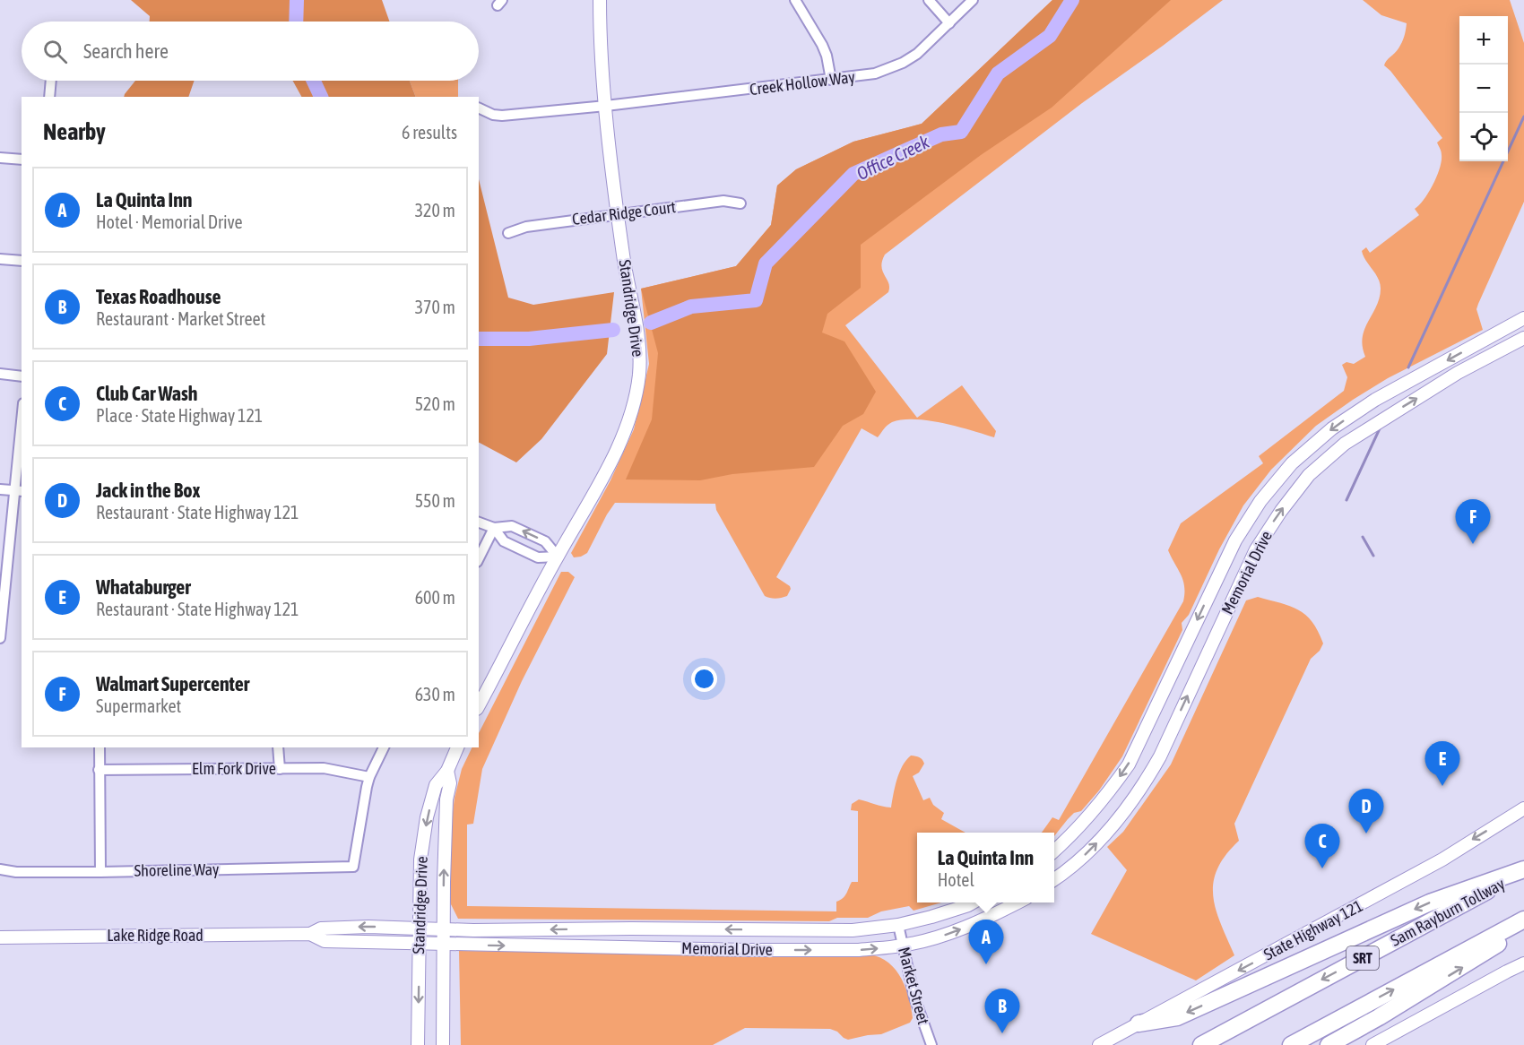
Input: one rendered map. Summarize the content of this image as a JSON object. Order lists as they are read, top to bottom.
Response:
{
  "streets": {
    "highway": ["Sam Rayburn Tollway", "SRT"],
    "street": [
      "Creek Hollow Way",
      "Cedar Ridge Court",
      "Standridge Drive",
      "Memorial Drive",
      "Elm Fork Drive",
      "Shoreline Way",
      "State Highway 121",
      "Lake Ridge Road",
      "Market Street"
    ]
  },
  "crossings": [
    ["Creek Hollow Way", "Standridge Drive"],
    ["Cedar Ridge Court", "Standridge Drive"],
    ["Standridge Drive", "Memorial Drive"],
    ["Standridge Drive", "Lake Ridge Road"],
    ["Memorial Drive", "Lake Ridge Road"],
    ["Memorial Drive", "Market Street"],
    ["Elm Fork Drive", "Shoreline Way"]
  ],
  "one_way": ["State Highway 121"],
  "water": ["Office Creek"],
  "page": {
    "map_buttons": ["+", "−"],
    "search": "Search here",
    "heading": ["Nearby", "6 results"],
    "list": [
      {
        "mark": "A",
        "name": "La Quinta Inn",
        "note": "Hotel · Memorial Drive",
        "value": "320 m"
      },
      {
        "mark": "B",
        "name": "Texas Roadhouse",
        "note": "Restaurant · Market Street",
        "value": "370 m"
      },
      {
        "mark": "C",
        "name": "Club Car Wash",
        "note": "Place · State Highway 121",
        "value": "520 m"
      },
      {
        "mark": "D",
        "name": "Jack in the Box",
        "note": "Restaurant · State Highway 121",
        "value": "550 m"
      },
      {
        "mark": "E",
        "name": "Whataburger",
        "note": "Restaurant · State Highway 121",
        "value": "600 m"
      },
      {
        "mark": "F",
        "name": "Walmart Supercenter",
        "note": "Supermarket",
        "value": "630 m"
      }
    ],
    "pins": [
      "F",
      "E",
      "D",
      "C",
      "A",
      "B"
    ],
    "popup": ["La Quinta Inn", "Hotel"]
  }
}
